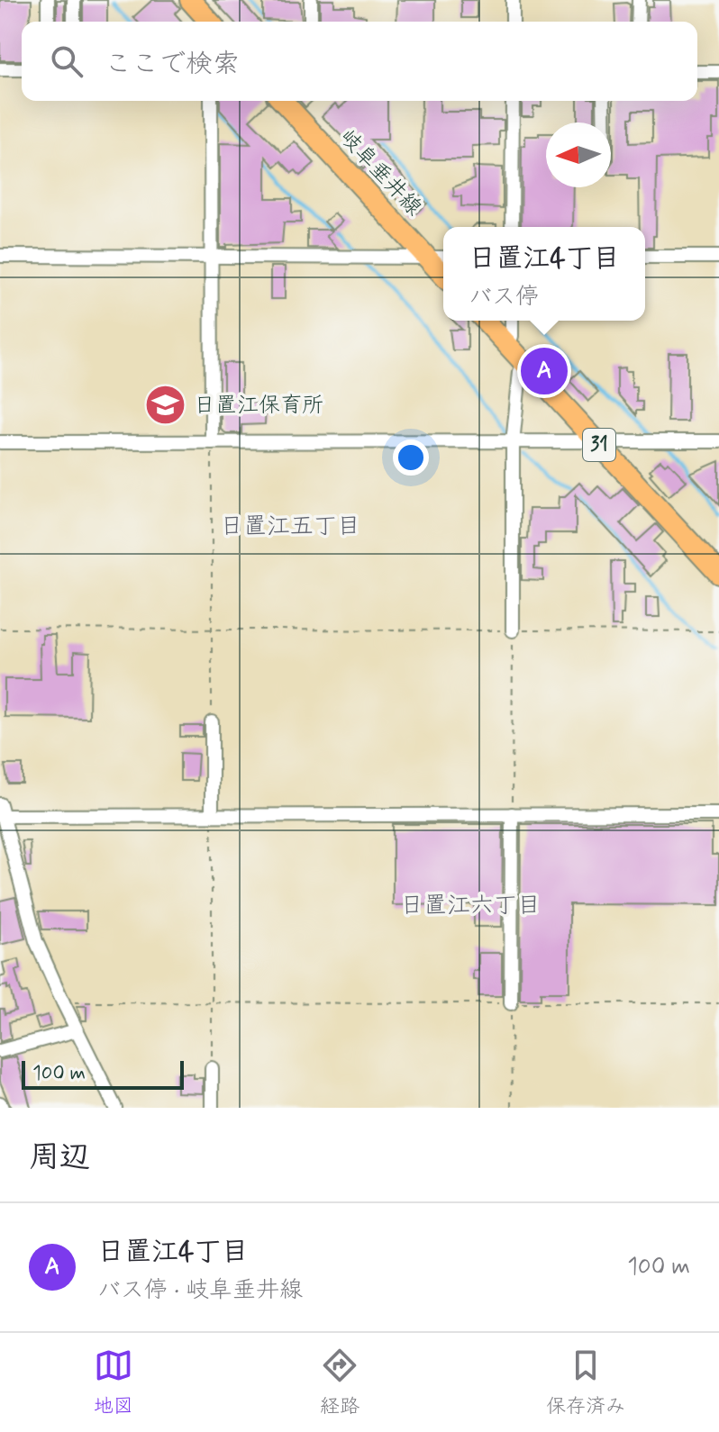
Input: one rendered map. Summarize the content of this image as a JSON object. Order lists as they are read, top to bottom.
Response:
{
  "streets": {
    "main road": ["岐阜垂井線", "31"]
  },
  "districts": ["日置江五丁目", "日置江六丁目"],
  "places": {
    "school or university": ["日置江保育所"]
  },
  "scale_bar": "100 m",
  "north": "left",
  "page": {
    "search": "ここで検索",
    "popup": ["日置江4丁目", "バス停"],
    "pins": "A",
    "scale": "100 m",
    "heading": "周辺",
    "list": [
      {
        "mark": "A",
        "name": "日置江4丁目",
        "note": "バス停 · 岐阜垂井線",
        "value": "100 m"
      }
    ],
    "nav": ["地図", "経路", "保存済み"]
  }
}
